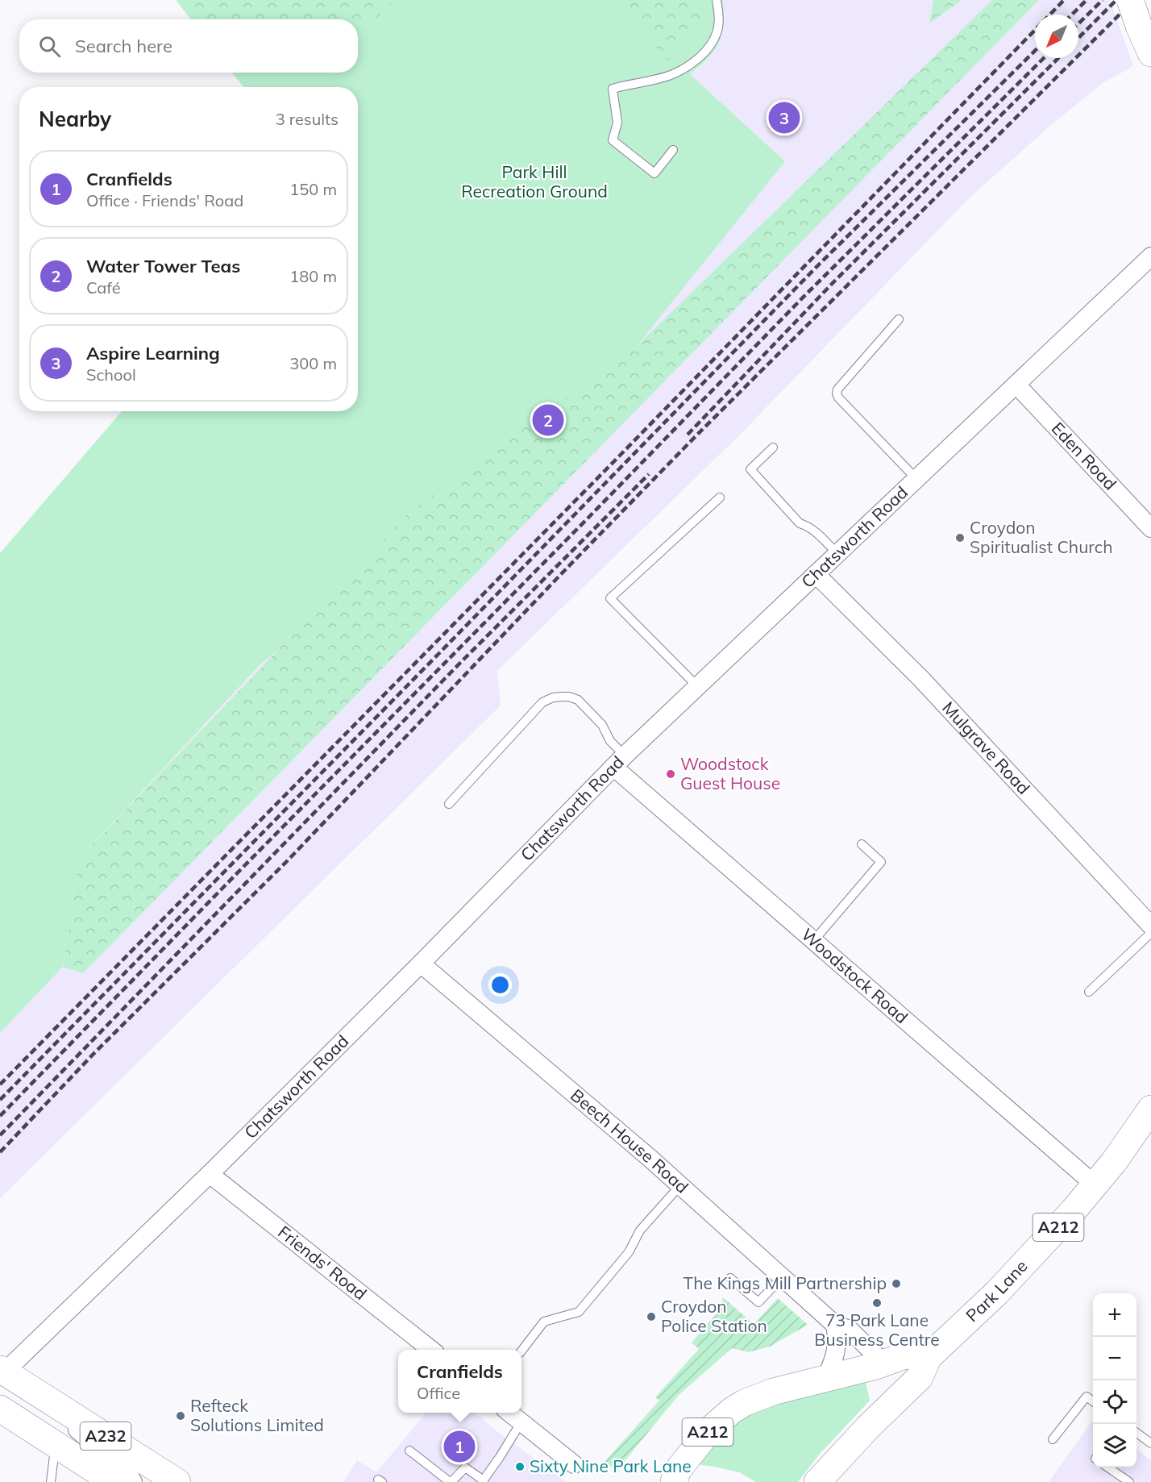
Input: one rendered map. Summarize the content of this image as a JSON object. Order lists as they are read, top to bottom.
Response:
{
  "streets": {
    "main road": ["A212", "Park Lane", "A232"],
    "street": [
      "Eden Road",
      "Chatsworth Road",
      "Mulgrave Road",
      "Woodstock Road",
      "Beech House Road",
      "Friends' Road"
    ]
  },
  "crossings": [
    ["Eden Road", "Chatsworth Road"],
    ["Chatsworth Road", "Mulgrave Road"],
    ["Chatsworth Road", "Woodstock Road"],
    ["Chatsworth Road", "Beech House Road"],
    ["Chatsworth Road", "Friends' Road"],
    ["Chatsworth Road", "A232"],
    ["Woodstock Road", "Park Lane"],
    ["Beech House Road", "A212"],
    ["A212", "Park Lane"]
  ],
  "parks": ["Park Hill Recreation Ground"],
  "places": [
    "Croydon Spiritualist Church",
    "Woodstock Guest House",
    "The Kings Mill Partnership",
    "73 Park Lane Business Centre",
    "Croydon Police Station",
    "Refteck Solutions Limited",
    "Sixty Nine Park Lane"
  ],
  "north": "bottom left",
  "page": {
    "search": "Search here",
    "heading": ["Nearby", "3 results"],
    "pins": ["3", "2", "1"],
    "list": [
      {
        "mark": "1",
        "name": "Cranfields",
        "note": "Office · Friends' Road",
        "value": "150 m"
      },
      {
        "mark": "2",
        "name": "Water Tower Teas",
        "note": "Café",
        "value": "180 m"
      },
      {
        "mark": "3",
        "name": "Aspire Learning",
        "note": "School",
        "value": "300 m"
      }
    ],
    "map_buttons": ["+", "−"],
    "popup": ["Cranfields", "Office"]
  }
}
